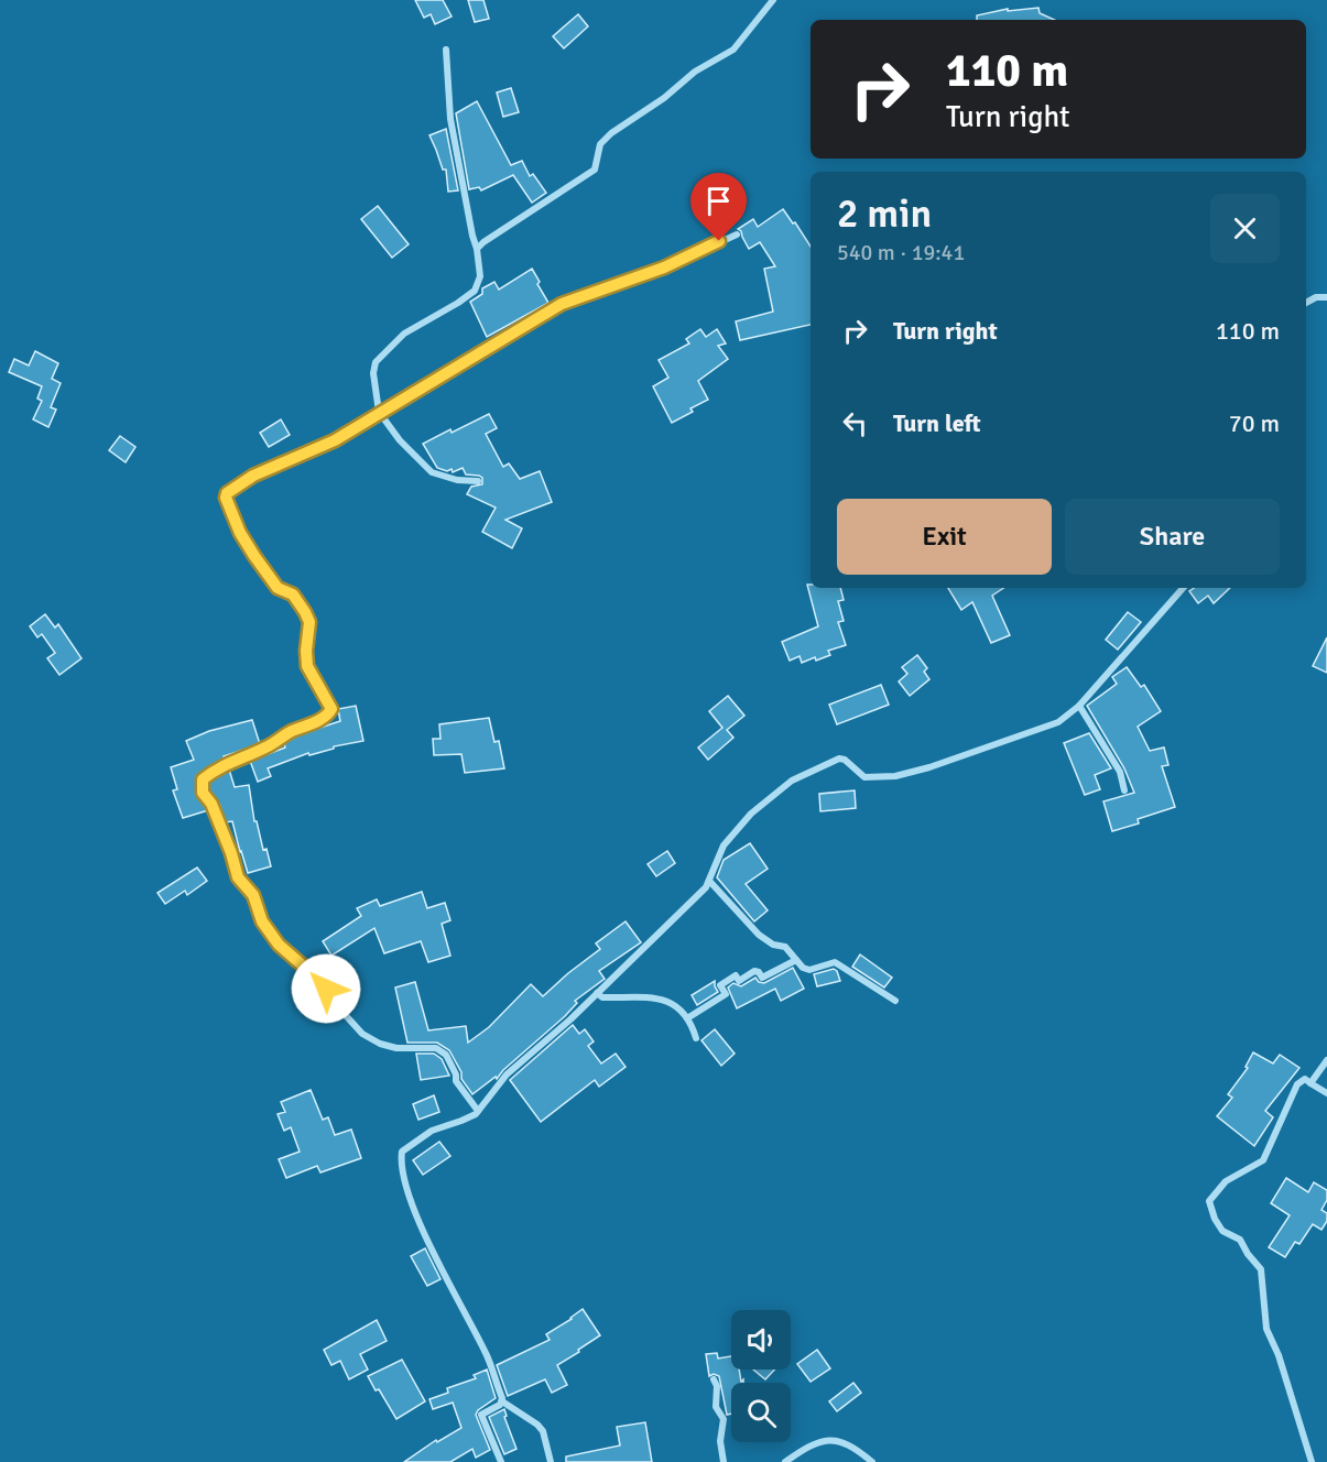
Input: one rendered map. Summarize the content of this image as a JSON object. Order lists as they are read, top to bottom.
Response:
{
  "page": {
    "turn": ["110 m", "Turn right"],
    "heading": ["2 min", "540 m · 19:41"],
    "list": [
      {
        "name": "Turn right",
        "value": "110 m"
      },
      {
        "name": "Turn left",
        "value": "70 m"
      }
    ],
    "buttons": ["Exit", "Share"]
  }
}
